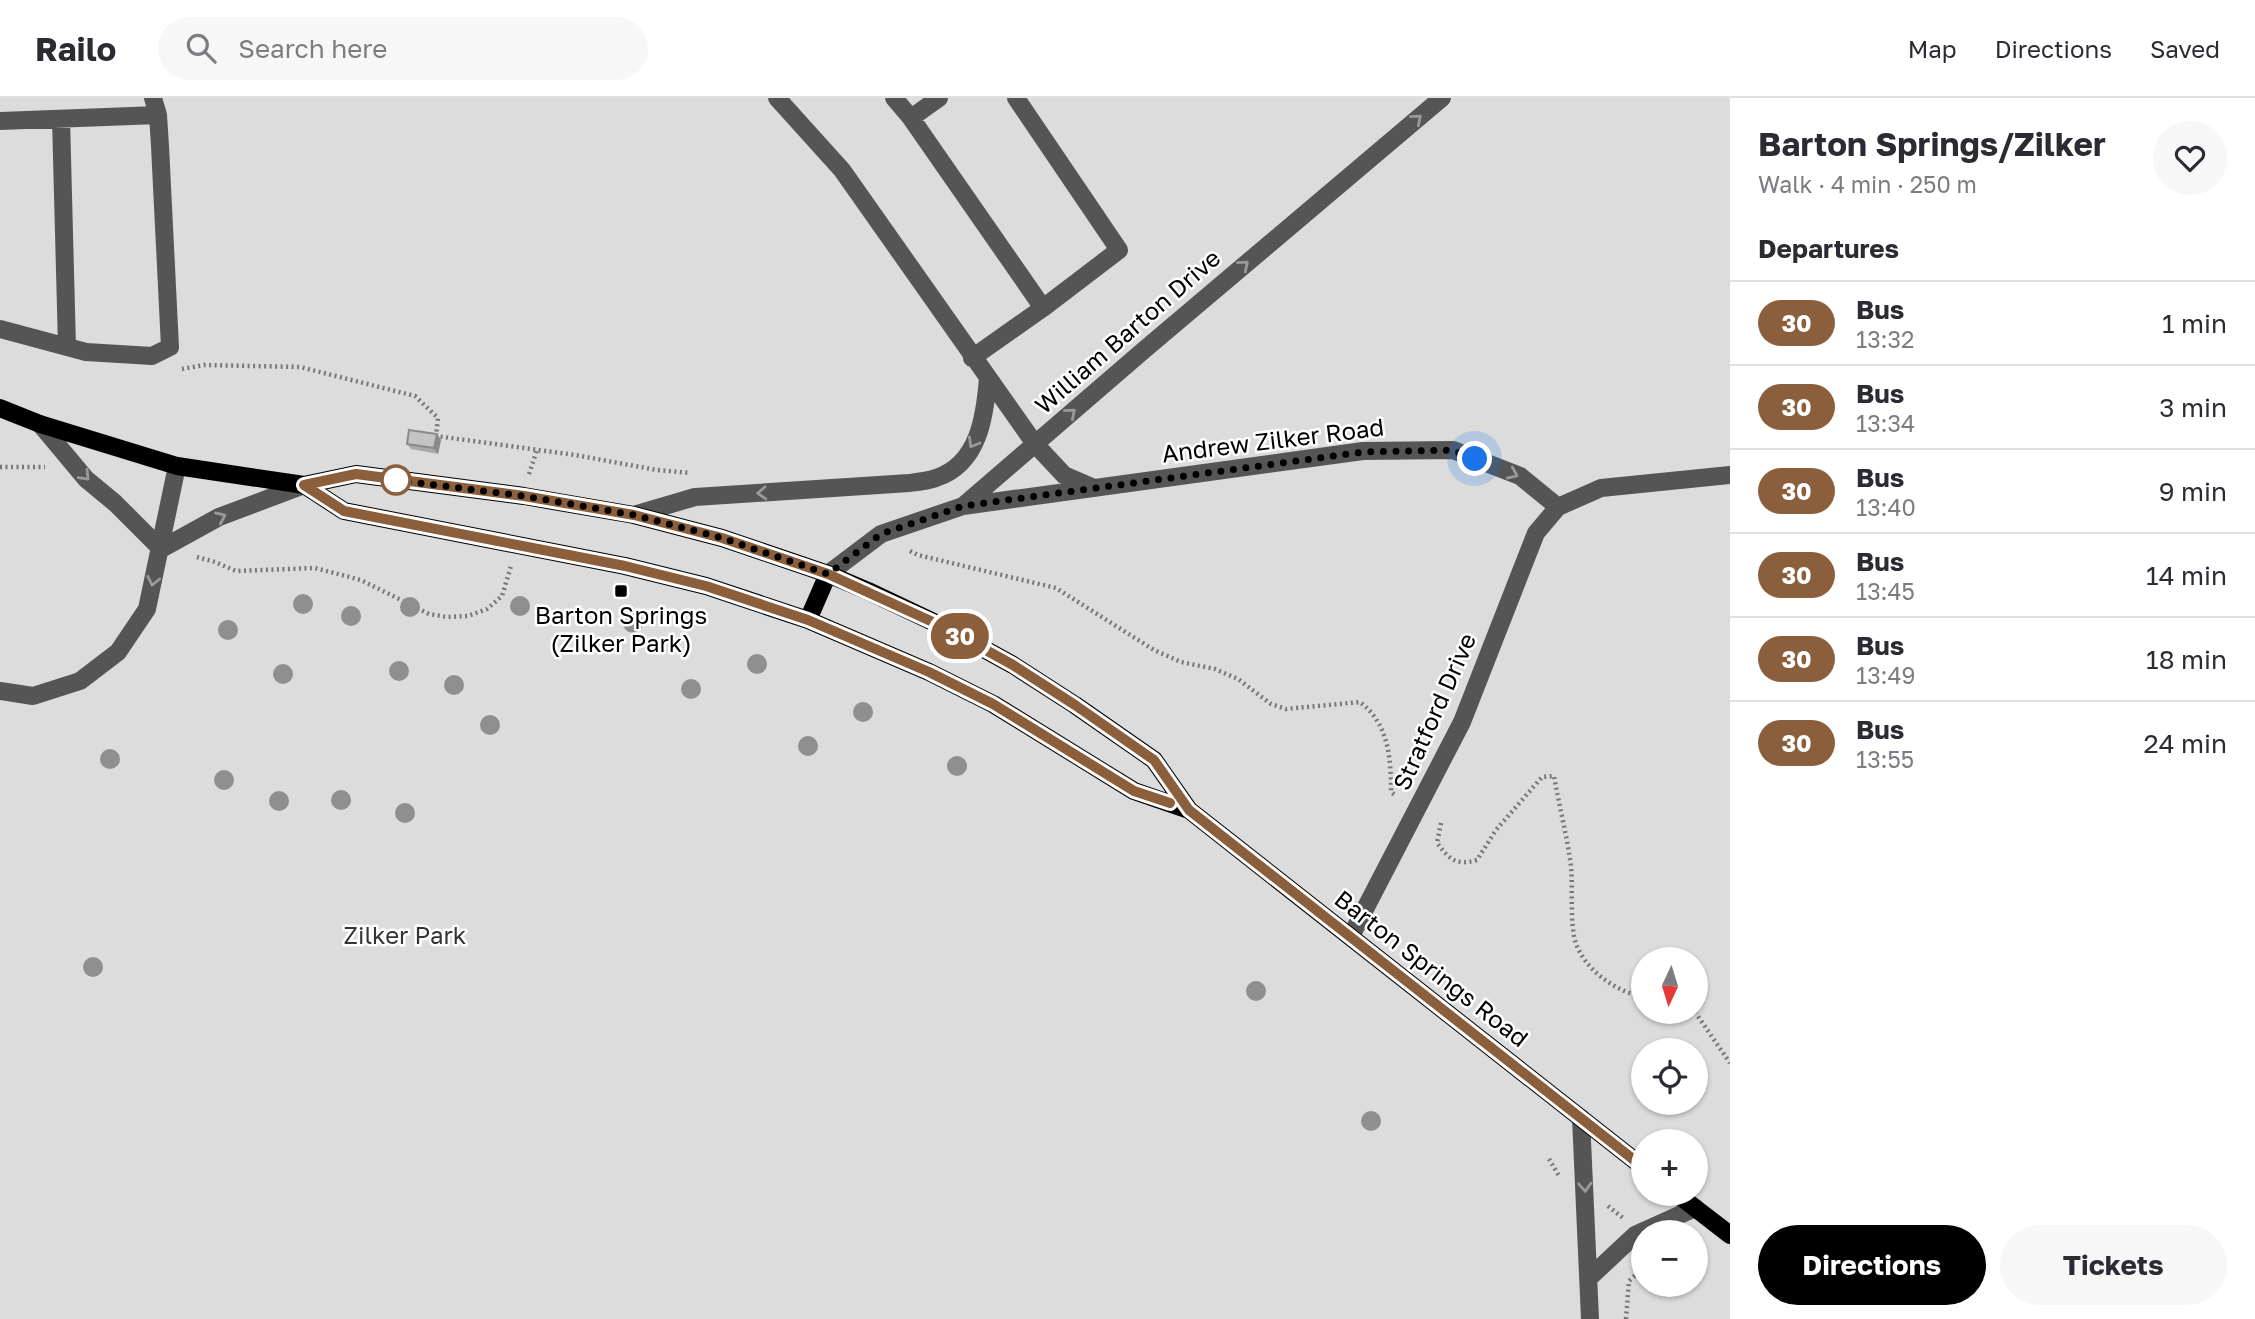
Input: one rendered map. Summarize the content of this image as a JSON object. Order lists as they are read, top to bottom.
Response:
{
  "streets": {
    "main road": ["Barton Springs Road"],
    "street": ["William Barton Drive", "Andrew Zilker Road", "Stratford Drive"]
  },
  "crossings": [
    ["William Barton Drive", "Andrew Zilker Road"],
    ["William Barton Drive", "Barton Springs Road"],
    ["Andrew Zilker Road", "Stratford Drive"],
    ["Stratford Drive", "Barton Springs Road"]
  ],
  "one_way": ["William Barton Drive", "Andrew Zilker Road"],
  "parks": ["Zilker Park"],
  "places": {
    "transit": ["Barton Springs (Zilker Park)"]
  },
  "lines": ["bus line 30"],
  "north": "bottom",
  "page": {
    "header": "Railo",
    "search": "Search here",
    "nav": ["Map", "Directions", "Saved"],
    "on_map": "30",
    "heading": [
      ["Barton Springs/Zilker", "Walk · 4 min · 250 m"],
      "Departures"
    ],
    "list": [
      {
        "mark": "30",
        "name": "Bus",
        "note": "13:32",
        "value": "1 min"
      },
      {
        "mark": "30",
        "name": "Bus",
        "note": "13:34",
        "value": "3 min"
      },
      {
        "mark": "30",
        "name": "Bus",
        "note": "13:40",
        "value": "9 min"
      },
      {
        "mark": "30",
        "name": "Bus",
        "note": "13:45",
        "value": "14 min"
      },
      {
        "mark": "30",
        "name": "Bus",
        "note": "13:49",
        "value": "18 min"
      },
      {
        "mark": "30",
        "name": "Bus",
        "note": "13:55",
        "value": "24 min"
      }
    ],
    "map_buttons": ["+", "−"],
    "buttons": ["Directions", "Tickets"]
  }
}
